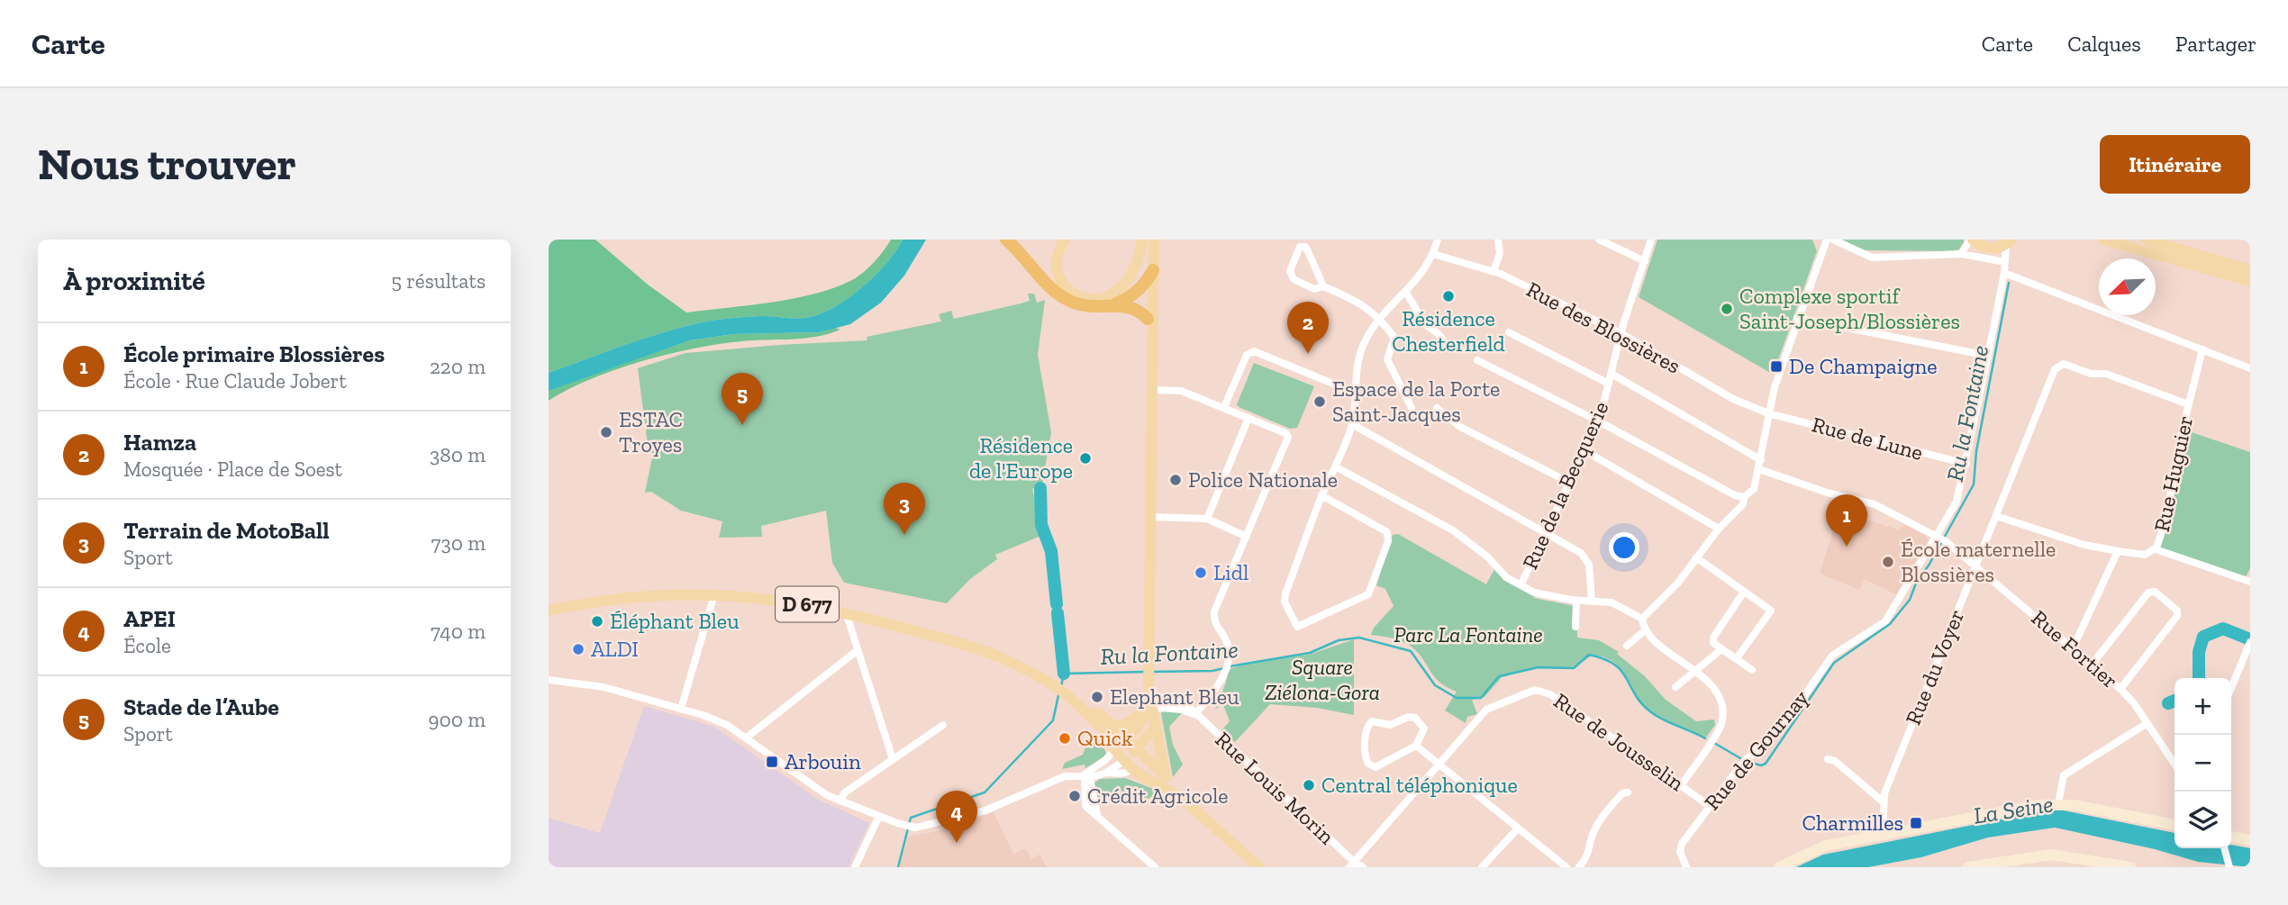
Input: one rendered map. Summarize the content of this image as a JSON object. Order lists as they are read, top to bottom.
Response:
{
  "streets": {
    "main road": ["D 677"],
    "street": [
      "Rue des Blossières",
      "Rue de Lune",
      "Rue Huguier",
      "Rue de la Becquerie",
      "Rue Fortier",
      "Rue du Voyer",
      "Rue de Jousselin",
      "Rue de Gournay",
      "Rue Louis Morin"
    ]
  },
  "crossings": [
    ["Rue des Blossières", "Rue de Lune"],
    ["Rue des Blossières", "Rue de la Becquerie"],
    ["Rue de Lune", "Rue de Gournay"],
    ["Rue Huguier", "Rue du Voyer"],
    ["Rue Fortier", "Rue du Voyer"],
    ["Rue Fortier", "Rue de Gournay"],
    ["Rue de Jousselin", "Rue de Gournay"]
  ],
  "water": ["Ru la Fontaine", "La Seine"],
  "parks": ["Parc La Fontaine", "Square Ziélona-Gora"],
  "places": {
    "other": [
      "Résidence Chesterfield",
      "Complexe sportif Saint-Joseph/Blossières",
      "Espace de la Porte Saint-Jacques",
      "ESTAC Troyes",
      "Résidence de l'Europe",
      "Police Nationale",
      "École maternelle Blossières",
      "Lidl",
      "Éléphant Bleu",
      "ALDI",
      "Elephant Bleu",
      "Quick",
      "Central téléphonique",
      "Crédit Agricole"
    ],
    "transit": ["De Champaigne", "Arbouin", "Charmilles"]
  },
  "north": "bottom left",
  "page": {
    "header": "Carte",
    "nav": ["Carte", "Calques", "Partager"],
    "buttons": "Itinéraire",
    "title": "Nous trouver",
    "heading": ["À proximité", "5 résultats"],
    "pins": [
      "2",
      "5",
      "3",
      "1",
      "4"
    ],
    "list": [
      {
        "mark": "1",
        "name": "École primaire Blossières",
        "note": "École · Rue Claude Jobert",
        "value": "220 m"
      },
      {
        "mark": "2",
        "name": "Hamza",
        "note": "Mosquée · Place de Soest",
        "value": "380 m"
      },
      {
        "mark": "3",
        "name": "Terrain de MotoBall",
        "note": "Sport",
        "value": "730 m"
      },
      {
        "mark": "4",
        "name": "APEI",
        "note": "École",
        "value": "740 m"
      },
      {
        "mark": "5",
        "name": "Stade de l’Aube",
        "note": "Sport",
        "value": "900 m"
      }
    ],
    "map_buttons": ["+", "−"]
  }
}
